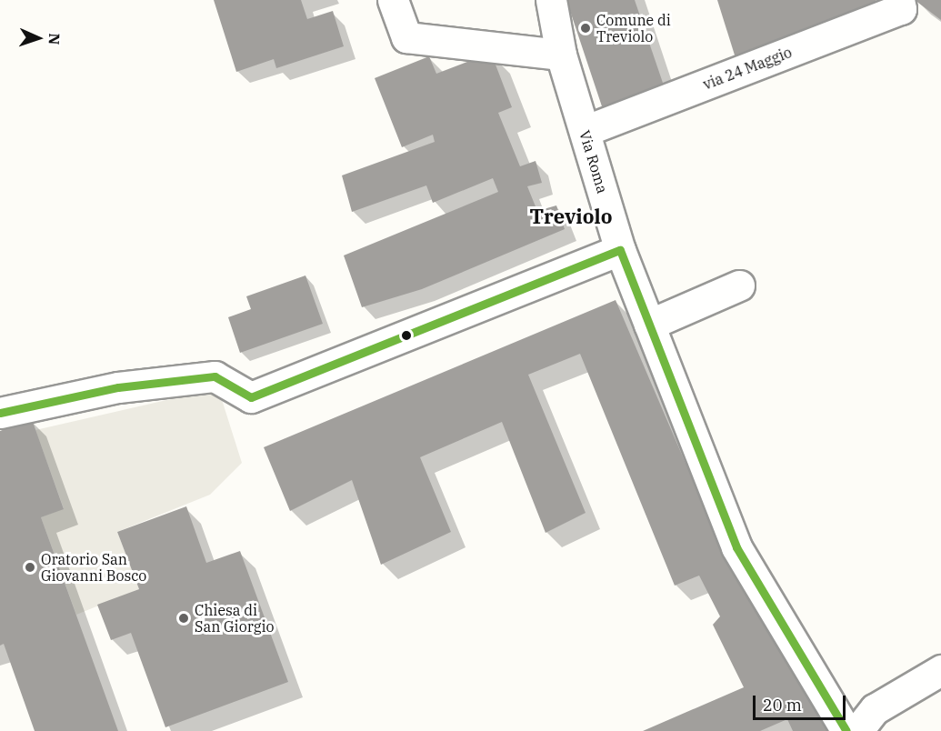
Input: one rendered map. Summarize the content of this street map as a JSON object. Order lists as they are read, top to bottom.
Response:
{
  "streets": {
    "street": ["via 24 Maggio", "Via Roma"]
  },
  "crossings": [
    ["via 24 Maggio", "Via Roma"]
  ],
  "districts": ["Treviolo"],
  "places": ["Comune di Treviolo", "Oratorio San Giovanni Bosco", "Chiesa di San Giorgio"],
  "scale_bar": "20 m",
  "north": "right"
}
